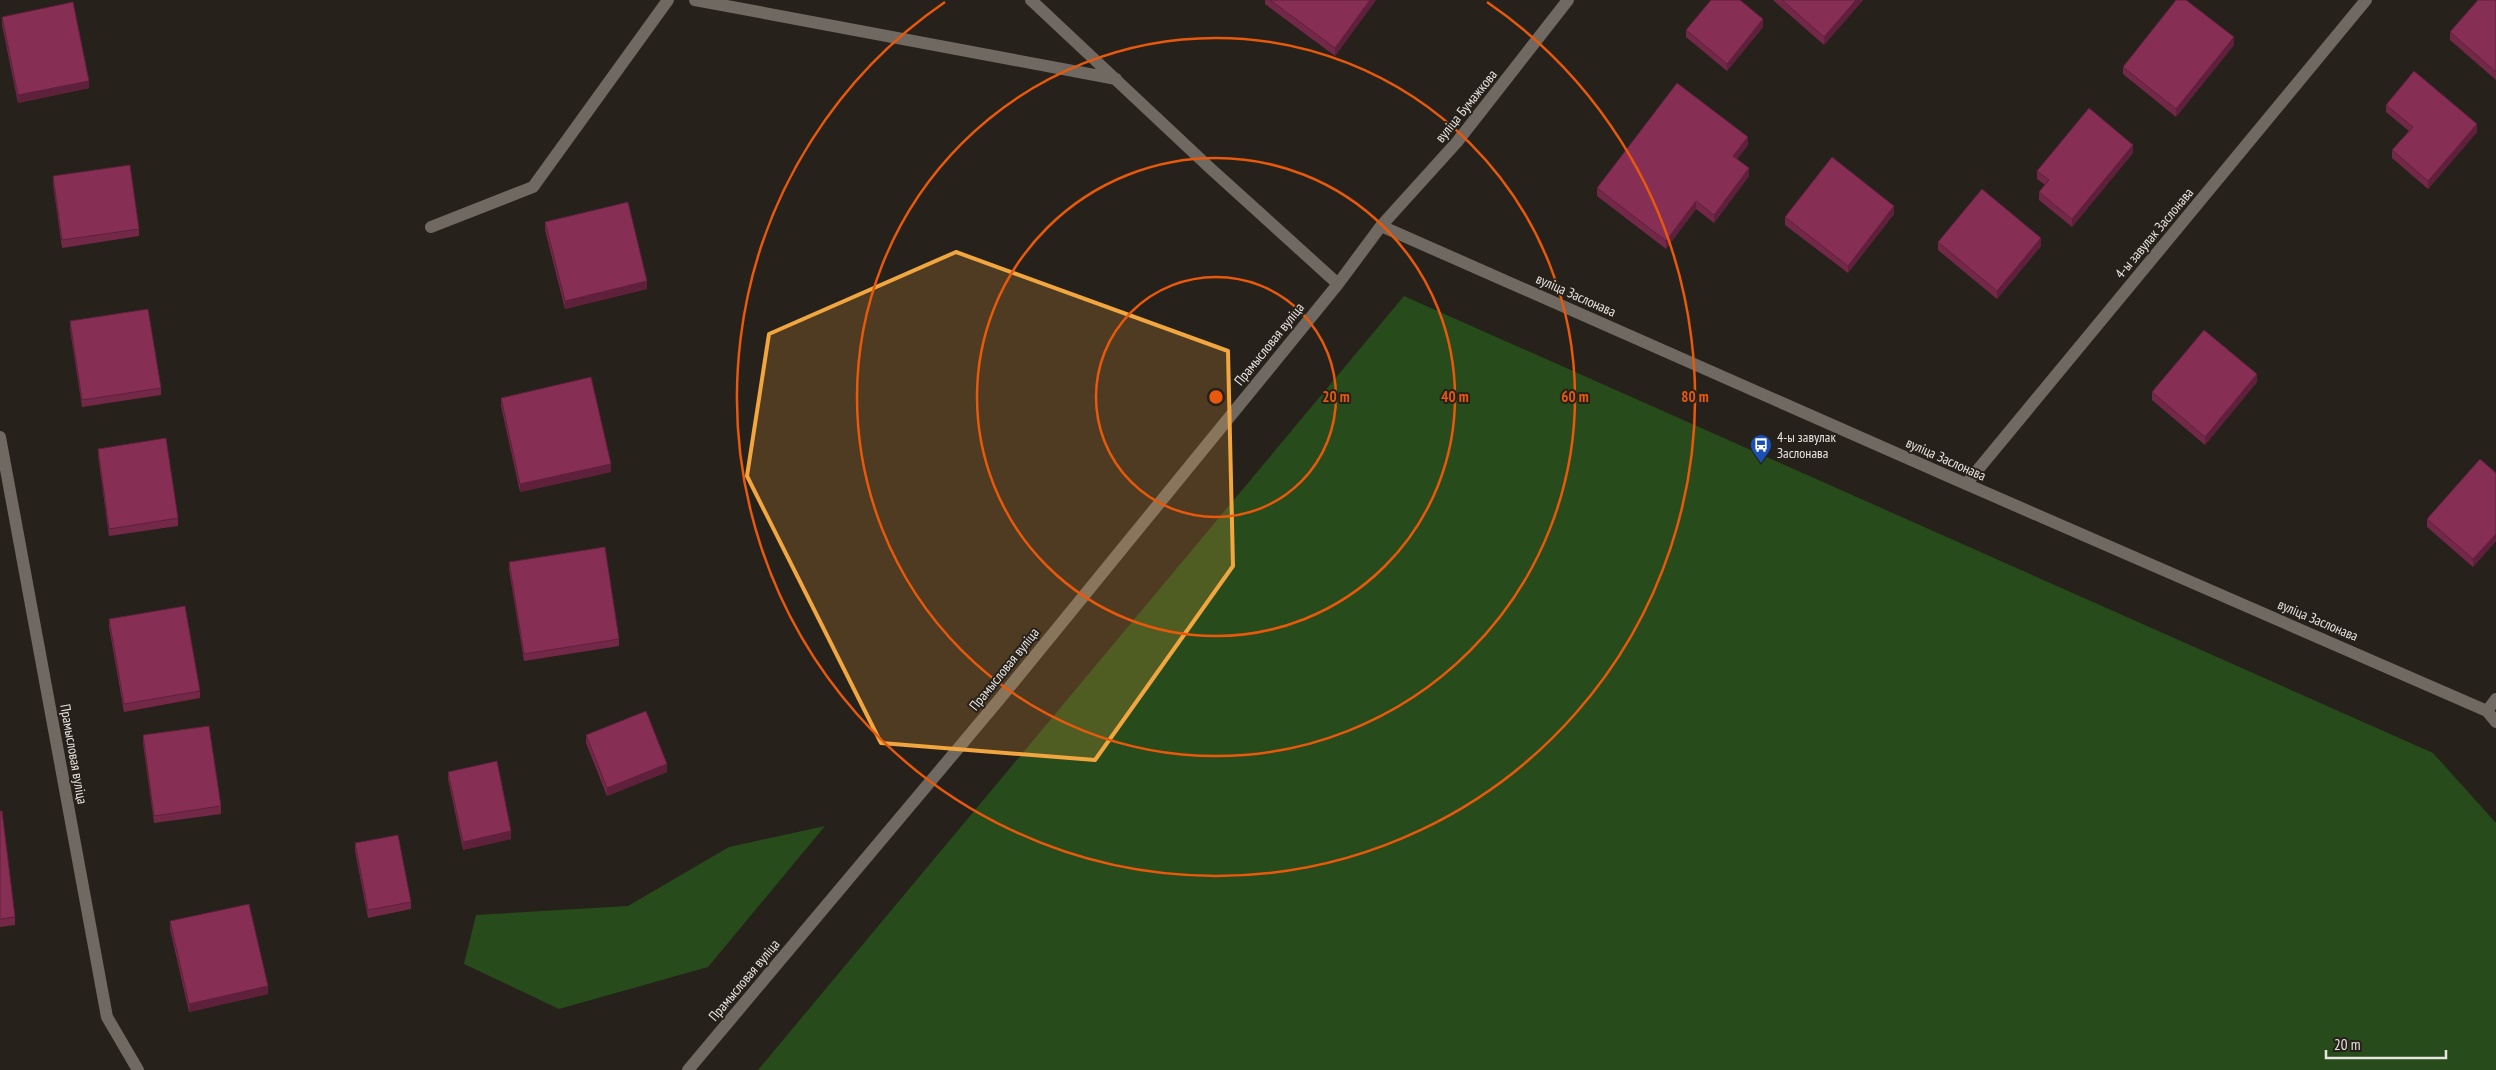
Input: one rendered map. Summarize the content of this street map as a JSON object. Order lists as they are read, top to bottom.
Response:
{
  "streets": {
    "street": [
      "вуліца Бумажкова",
      "4-ы завулак Заслонава",
      "вуліца Заслонава",
      "Прамысловая вуліца"
    ]
  },
  "crossings": [
    ["вуліца Бумажкова", "вуліца Заслонава"],
    ["вуліца Бумажкова", "Прамысловая вуліца"],
    ["4-ы завулак Заслонава", "вуліца Заслонава"],
    ["вуліца Заслонава", "Прамысловая вуліца"]
  ],
  "places": {
    "bus stop": ["4-ы завулак Заслонава"]
  },
  "scale_bar": "20 m",
  "rings": [
    "20 m",
    "40 m",
    "60 m",
    "80 m"
  ]
}
